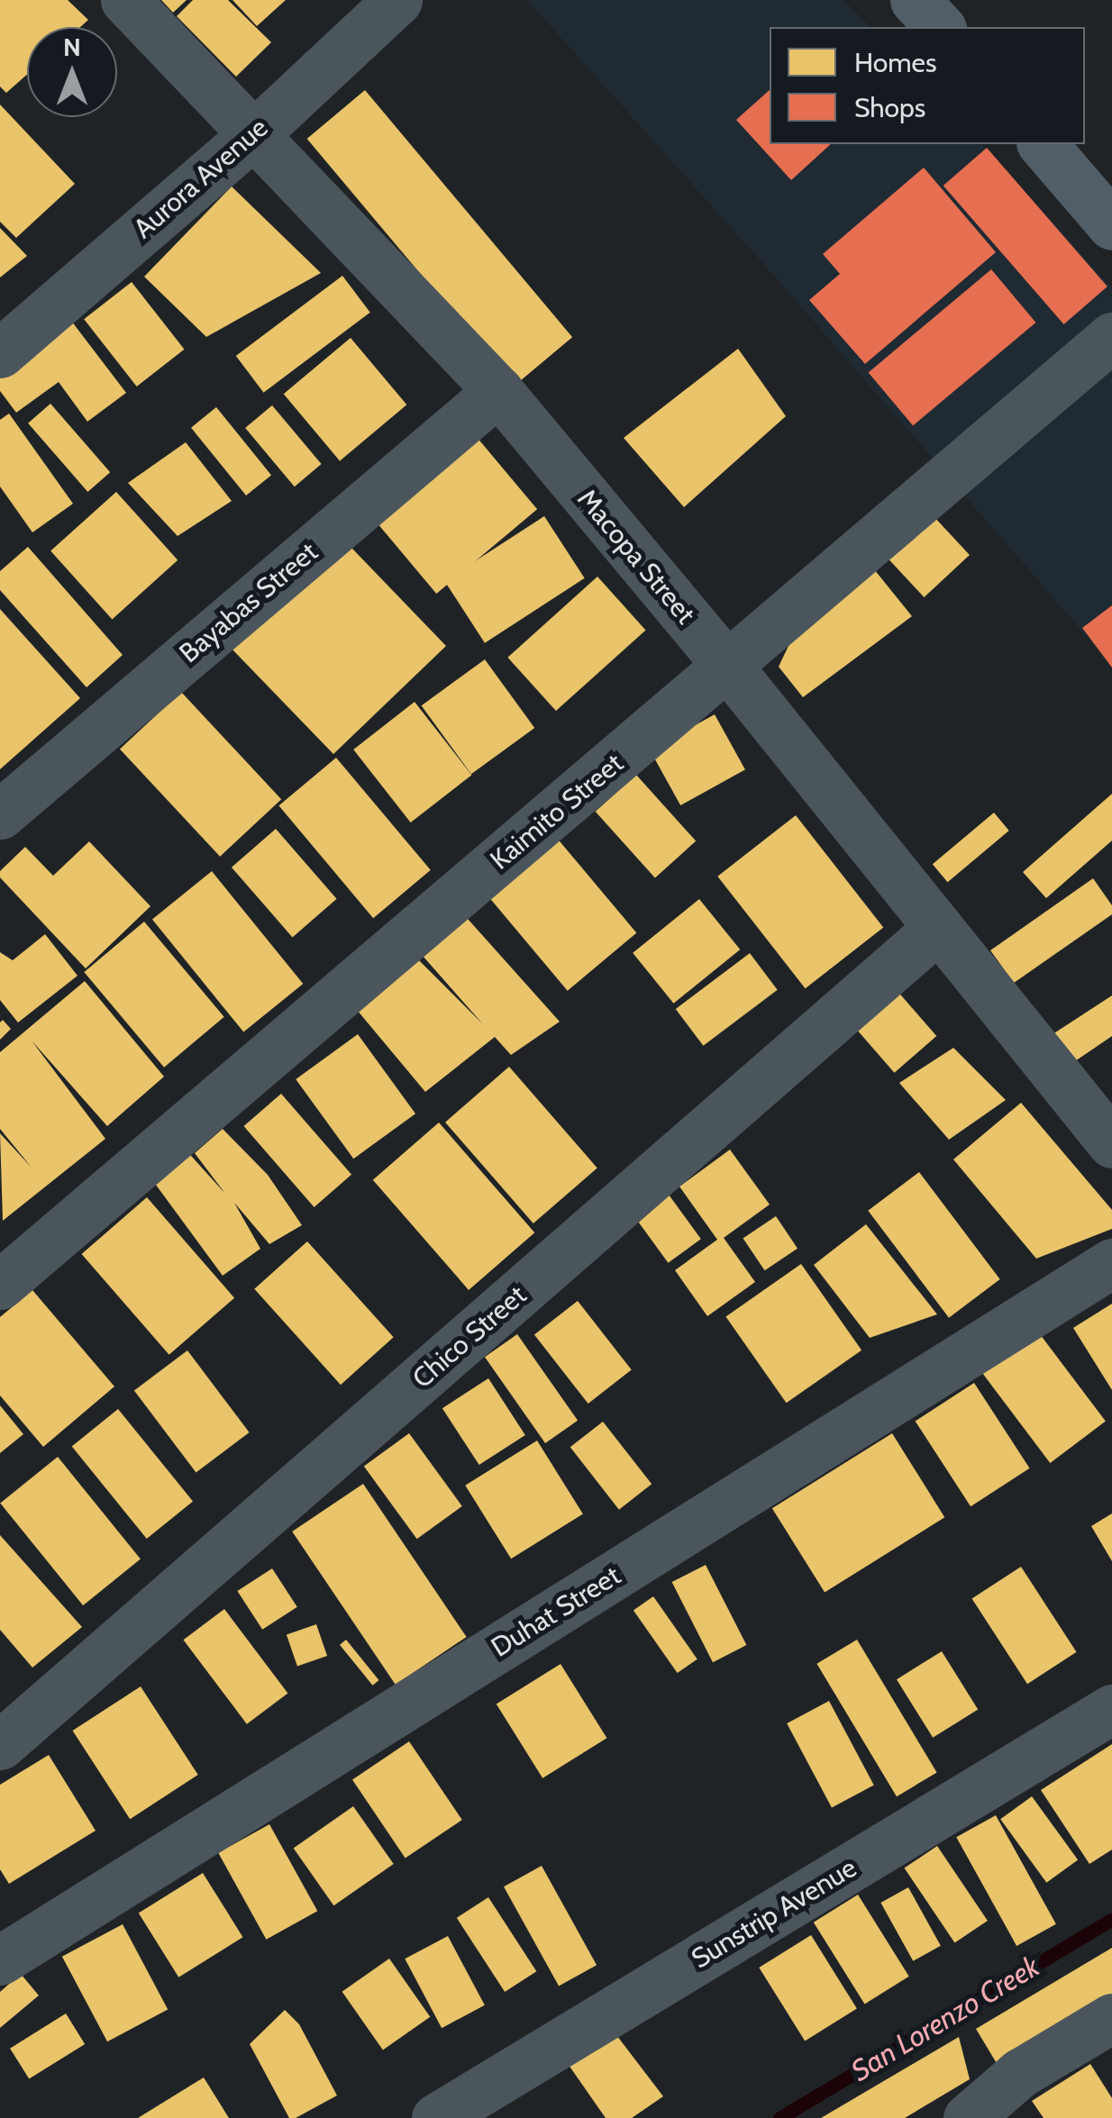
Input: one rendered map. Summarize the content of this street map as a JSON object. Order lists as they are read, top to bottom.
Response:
{
  "streets": {
    "street": [
      "Aurora Avenue",
      "Macopa Street",
      "Bayabas Street",
      "Kaimito Street",
      "Chico Street",
      "Duhat Street",
      "Sunstrip Avenue"
    ]
  },
  "crossings": [
    ["Aurora Avenue", "Macopa Street"],
    ["Macopa Street", "Bayabas Street"],
    ["Macopa Street", "Kaimito Street"],
    ["Macopa Street", "Chico Street"]
  ],
  "water": ["San Lorenzo Creek"],
  "legend": ["Homes", "Shops"],
  "north": "top"
}
